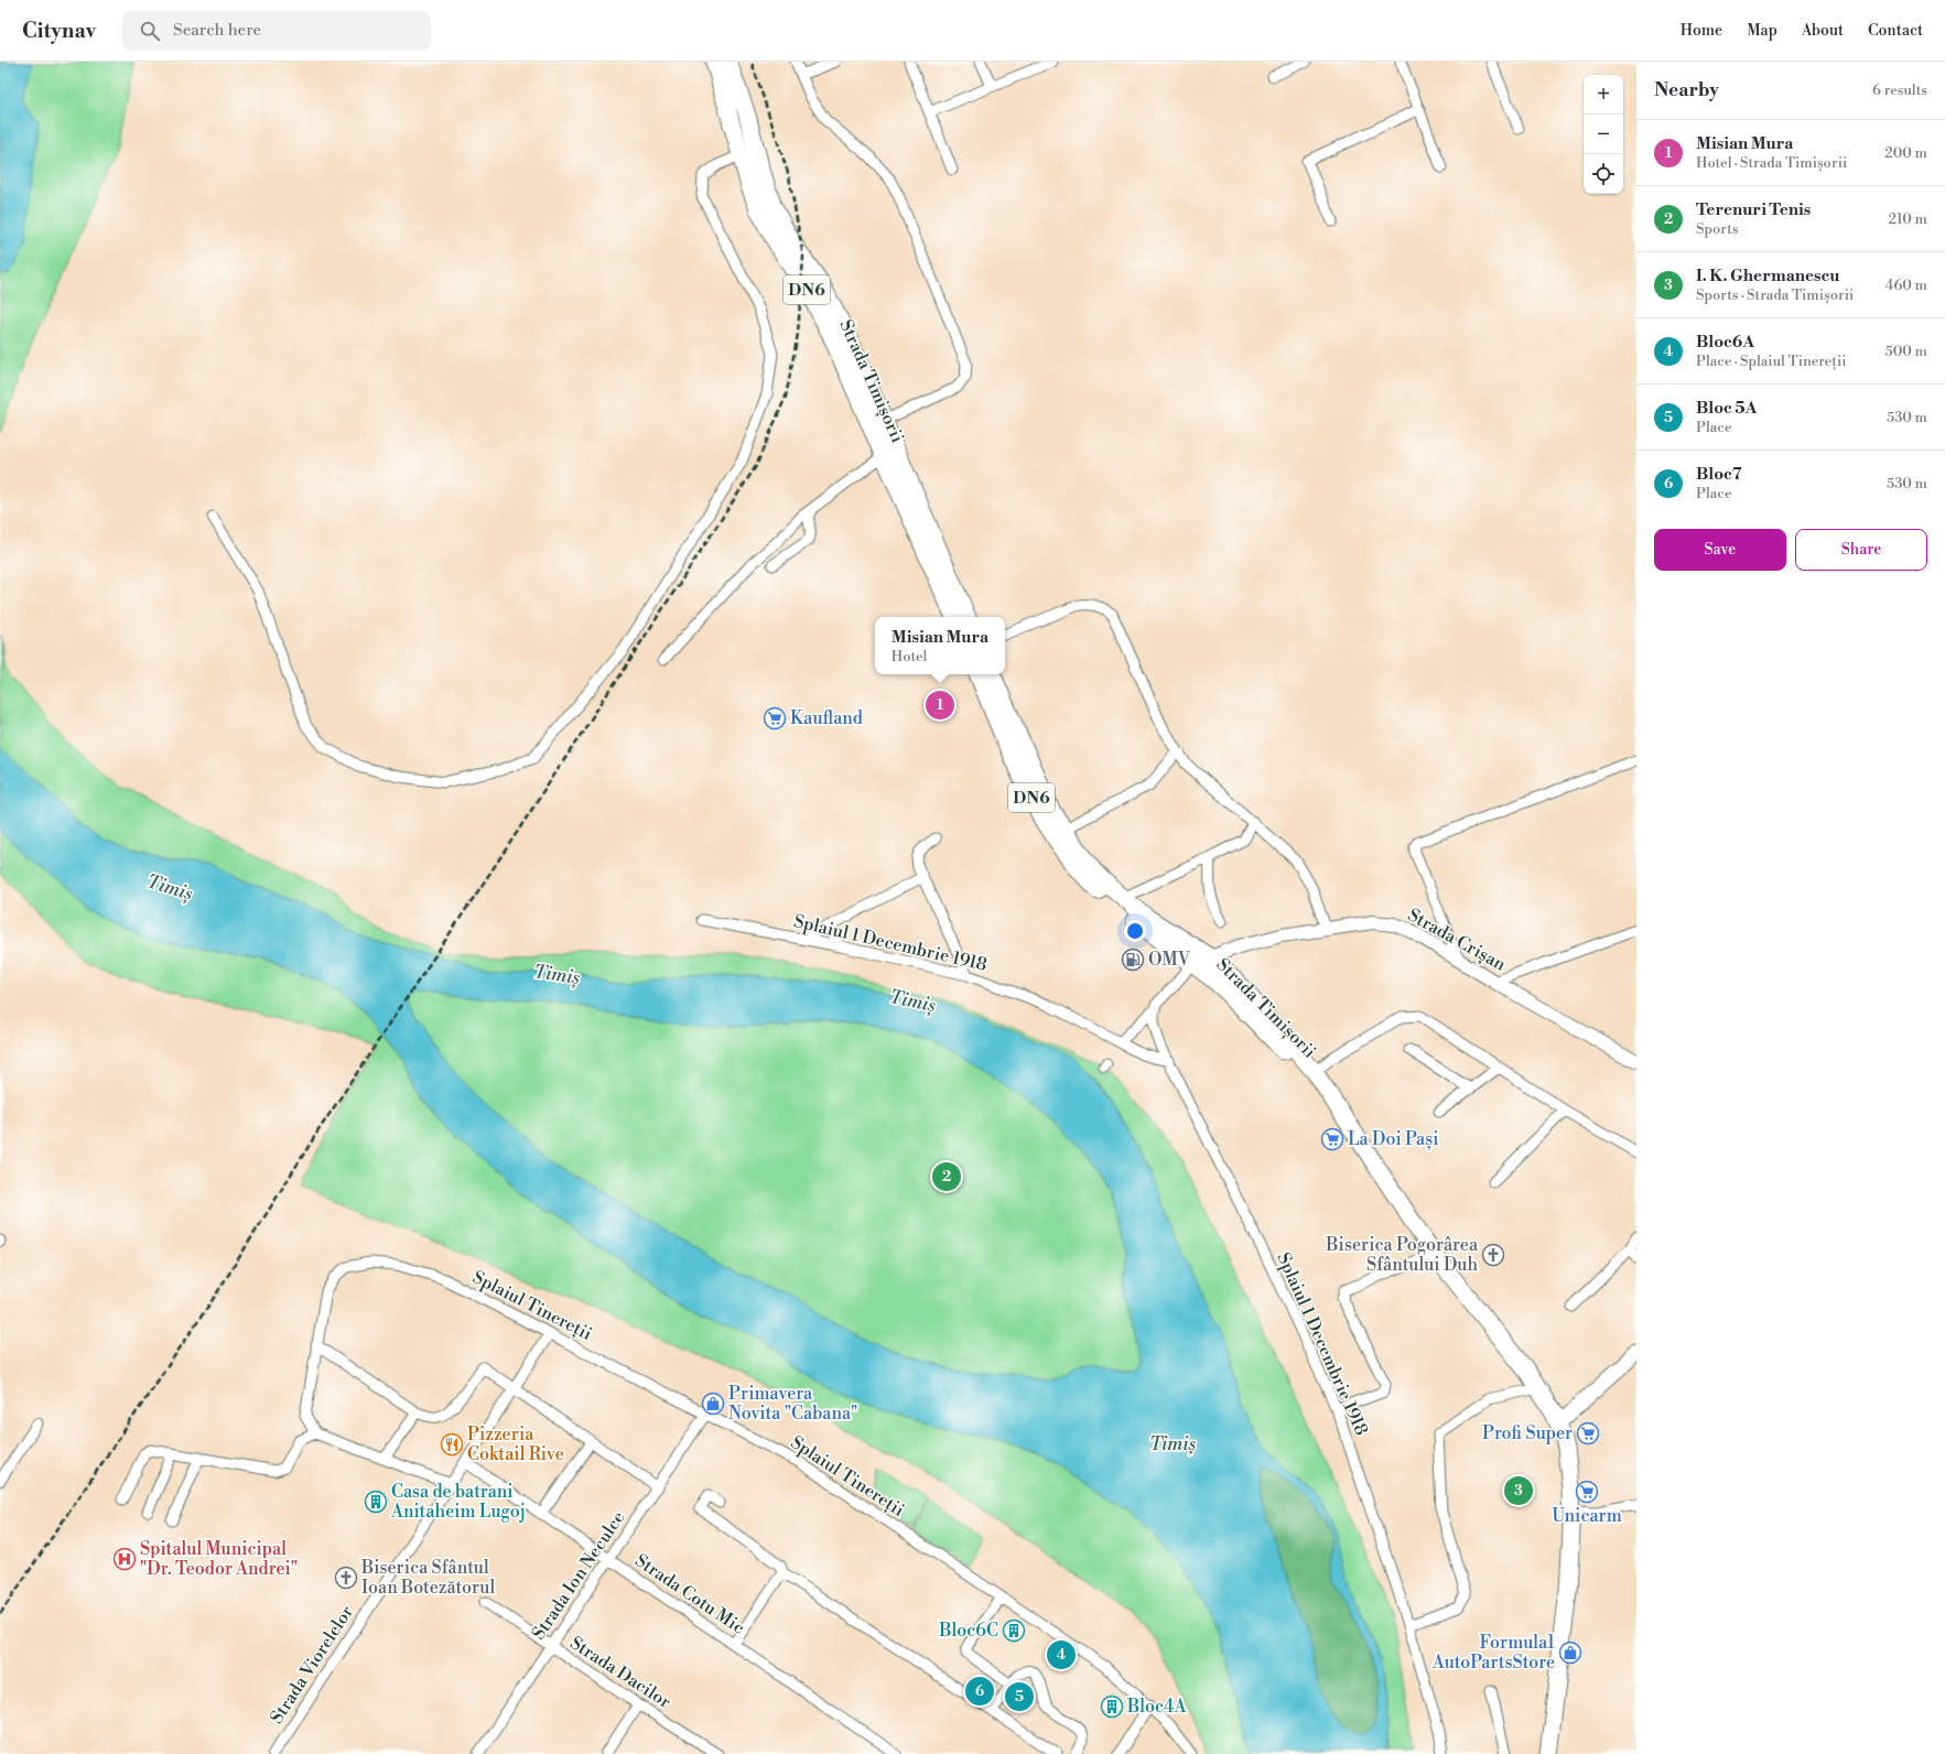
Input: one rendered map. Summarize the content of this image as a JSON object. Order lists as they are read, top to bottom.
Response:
{
  "streets": {
    "main road": ["DN6", "Strada Timișorii"],
    "street": [
      "Strada Crișan",
      "Splaiul 1 Decembrie 1918",
      "Splaiul Tinereții",
      "Strada Ion Neculce",
      "Strada Cotu Mic",
      "Strada Viorelelor",
      "Strada Dacilor"
    ]
  },
  "crossings": [
    ["Strada Timișorii", "Strada Crișan"],
    ["Splaiul Tinereții", "Strada Ion Neculce"],
    ["Splaiul Tinereții", "Strada Viorelelor"],
    ["Strada Ion Neculce", "Strada Cotu Mic"],
    ["Strada Ion Neculce", "Strada Dacilor"],
    ["Strada Cotu Mic", "Strada Viorelelor"]
  ],
  "water": ["Timiș"],
  "places": {
    "supermarket": [
      "Kaufland",
      "La Doi Pași",
      "Profi Super",
      "Unicarm"
    ],
    "fuel station": ["OMV"],
    "church": ["Biserica Pogorârea Sfântului Duh", "Biserica Sfântul Ioan Botezătorul"],
    "shop": ["Primavera Novita \"Cabana\"", "Formula1 AutoPartsStore"],
    "restaurant": ["Pizzeria Coktail Rive"],
    "building": ["Casa de batrani Anitaheim Lugoj", "Bloc6C", "Bloc4A"],
    "hospital": ["Spitalul Municipal \"Dr. Teodor Andrei\""]
  },
  "page": {
    "header": "Citynav",
    "search": "Search here",
    "nav": [
      "Home",
      "Map",
      "About",
      "Contact"
    ],
    "heading": ["Nearby", "6 results"],
    "map_buttons": ["+", "−"],
    "list": [
      {
        "mark": "1",
        "name": "Misian Mura",
        "note": "Hotel · Strada Timișorii",
        "value": "200 m"
      },
      {
        "mark": "2",
        "name": "Terenuri Tenis",
        "note": "Sports",
        "value": "210 m"
      },
      {
        "mark": "3",
        "name": "I. K. Ghermanescu",
        "note": "Sports · Strada Timișorii",
        "value": "460 m"
      },
      {
        "mark": "4",
        "name": "Bloc6A",
        "note": "Place · Splaiul Tinereții",
        "value": "500 m"
      },
      {
        "mark": "5",
        "name": "Bloc 5A",
        "note": "Place",
        "value": "530 m"
      },
      {
        "mark": "6",
        "name": "Bloc7",
        "note": "Place",
        "value": "530 m"
      }
    ],
    "buttons": ["Save", "Share"],
    "popup": ["Misian Mura", "Hotel"],
    "pins": [
      "1",
      "2",
      "3",
      "4",
      "6",
      "5"
    ]
  }
}
